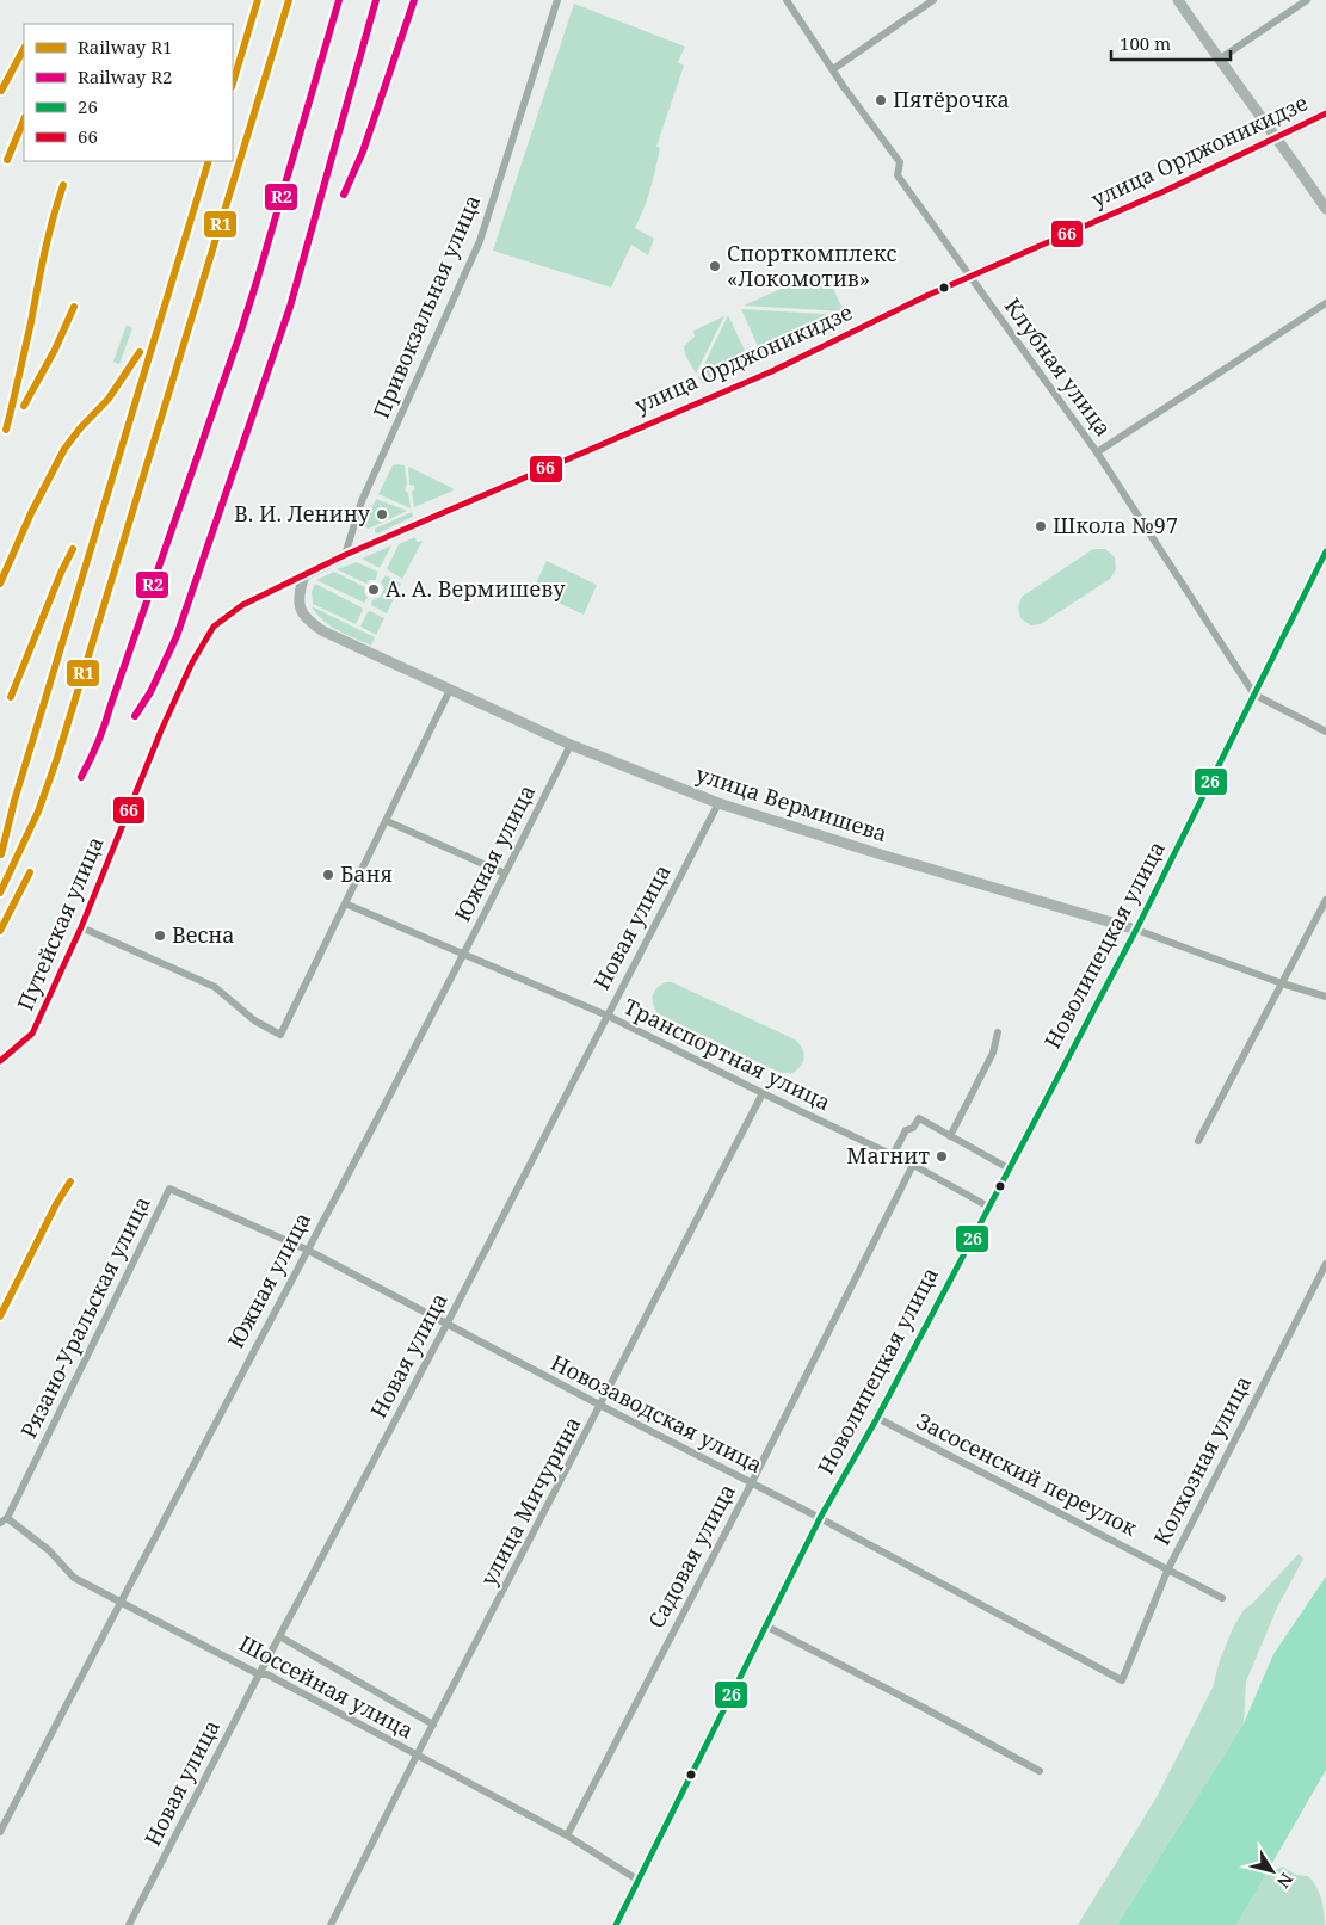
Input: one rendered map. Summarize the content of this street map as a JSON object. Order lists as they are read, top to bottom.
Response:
{
  "streets": {
    "street": [
      "улица Орджоникидзе",
      "Привокзальная улица",
      "Клубная улица",
      "улица Вермишева",
      "Южная улица",
      "Путейская улица",
      "Новая улица",
      "Новолипецкая улица",
      "Транспортная улица",
      "Рязано-Уральская улица",
      "Новозаводская улица",
      "Колхозная улица",
      "Засосенский переулок",
      "улица Мичурина",
      "Садовая улица",
      "Шоссейная улица"
    ]
  },
  "crossings": [
    ["улица Орджоникидзе", "Привокзальная улица"],
    ["улица Орджоникидзе", "Клубная улица"],
    ["улица Орджоникидзе", "улица Вермишева"],
    ["улица Орджоникидзе", "Путейская улица"],
    ["Клубная улица", "Новолипецкая улица"],
    ["улица Вермишева", "Южная улица"],
    ["улица Вермишева", "Путейская улица"],
    ["улица Вермишева", "Новая улица"],
    ["улица Вермишева", "Новолипецкая улица"],
    ["Южная улица", "Транспортная улица"],
    ["Южная улица", "Новозаводская улица"],
    ["Южная улица", "Шоссейная улица"],
    ["Новая улица", "Транспортная улица"],
    ["Новая улица", "Новозаводская улица"],
    ["Новая улица", "Шоссейная улица"],
    ["Новолипецкая улица", "Транспортная улица"],
    ["Новолипецкая улица", "Новозаводская улица"],
    ["Новолипецкая улица", "Засосенский переулок"],
    ["Новолипецкая улица", "Шоссейная улица"],
    ["Транспортная улица", "улица Мичурина"],
    ["Транспортная улица", "Садовая улица"],
    ["Рязано-Уральская улица", "Новозаводская улица"],
    ["Рязано-Уральская улица", "Шоссейная улица"],
    ["Новозаводская улица", "Колхозная улица"],
    ["Новозаводская улица", "улица Мичурина"],
    ["Новозаводская улица", "Садовая улица"],
    ["Колхозная улица", "Засосенский переулок"],
    ["улица Мичурина", "Шоссейная улица"],
    ["Садовая улица", "Шоссейная улица"]
  ],
  "places": [
    "Пятёрочка",
    "Спорткомплекс «Локомотив»",
    "В. И. Ленину",
    "Школа №97",
    "А. А. Вермишеву",
    "Баня",
    "Весна",
    "Магнит"
  ],
  "lines": [
    "rail line R1",
    "rail line R2",
    "transit line 66",
    "transit line 26"
  ],
  "legend": [
    "Railway R1",
    "Railway R2",
    "26",
    "66"
  ],
  "scale_bar": "100 m",
  "north": "bottom right"
}
